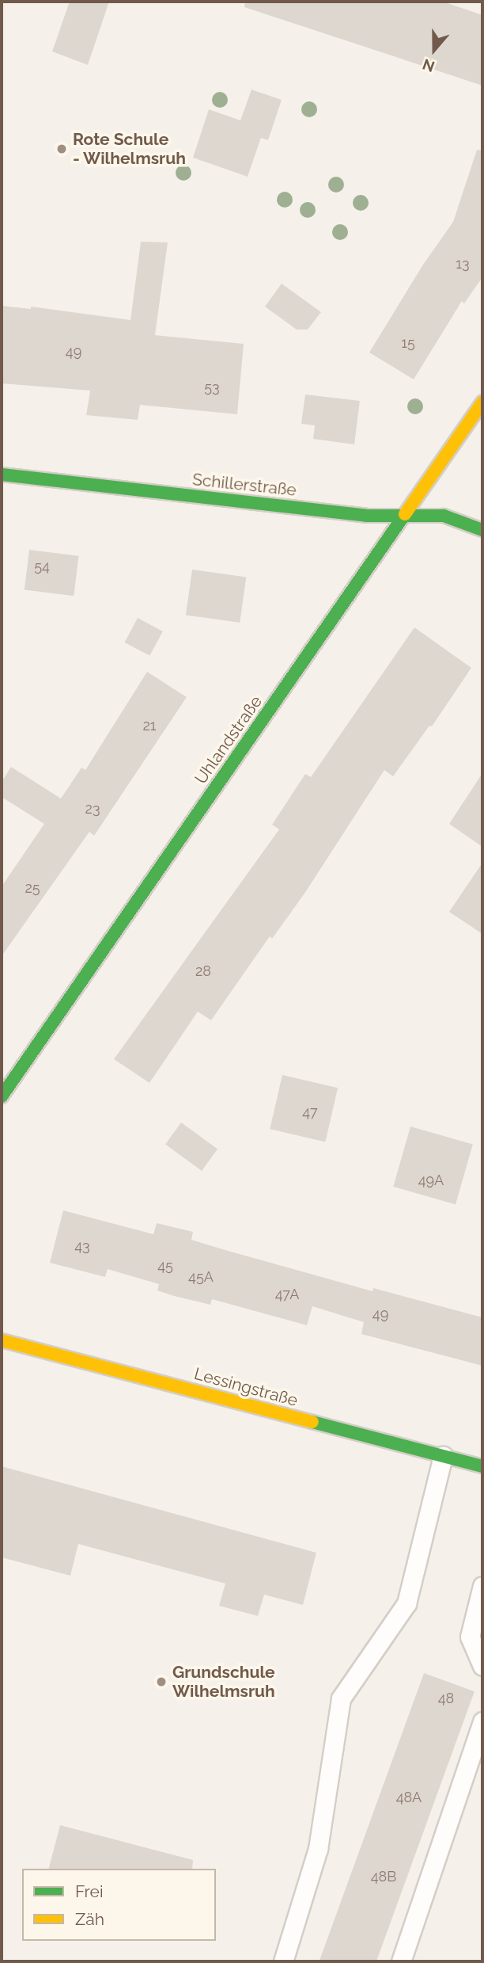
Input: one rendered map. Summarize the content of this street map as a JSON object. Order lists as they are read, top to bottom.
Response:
{
  "streets": {
    "street": ["Schillerstraße", "Uhlandstraße", "Lessingstraße"]
  },
  "crossings": [
    ["Schillerstraße", "Uhlandstraße"]
  ],
  "places": ["Rote Schule - Wilhelmsruh", "Grundschule Wilhelmsruh"],
  "house_numbers": [
    "13",
    "15",
    "49",
    "53",
    "54",
    "21",
    "23",
    "25",
    "28",
    "47",
    "49A",
    "43",
    "45",
    "45A",
    "47A",
    "49",
    "48",
    "48A",
    "48B"
  ],
  "legend": ["Frei", "Zäh"],
  "north": "bottom"
}
